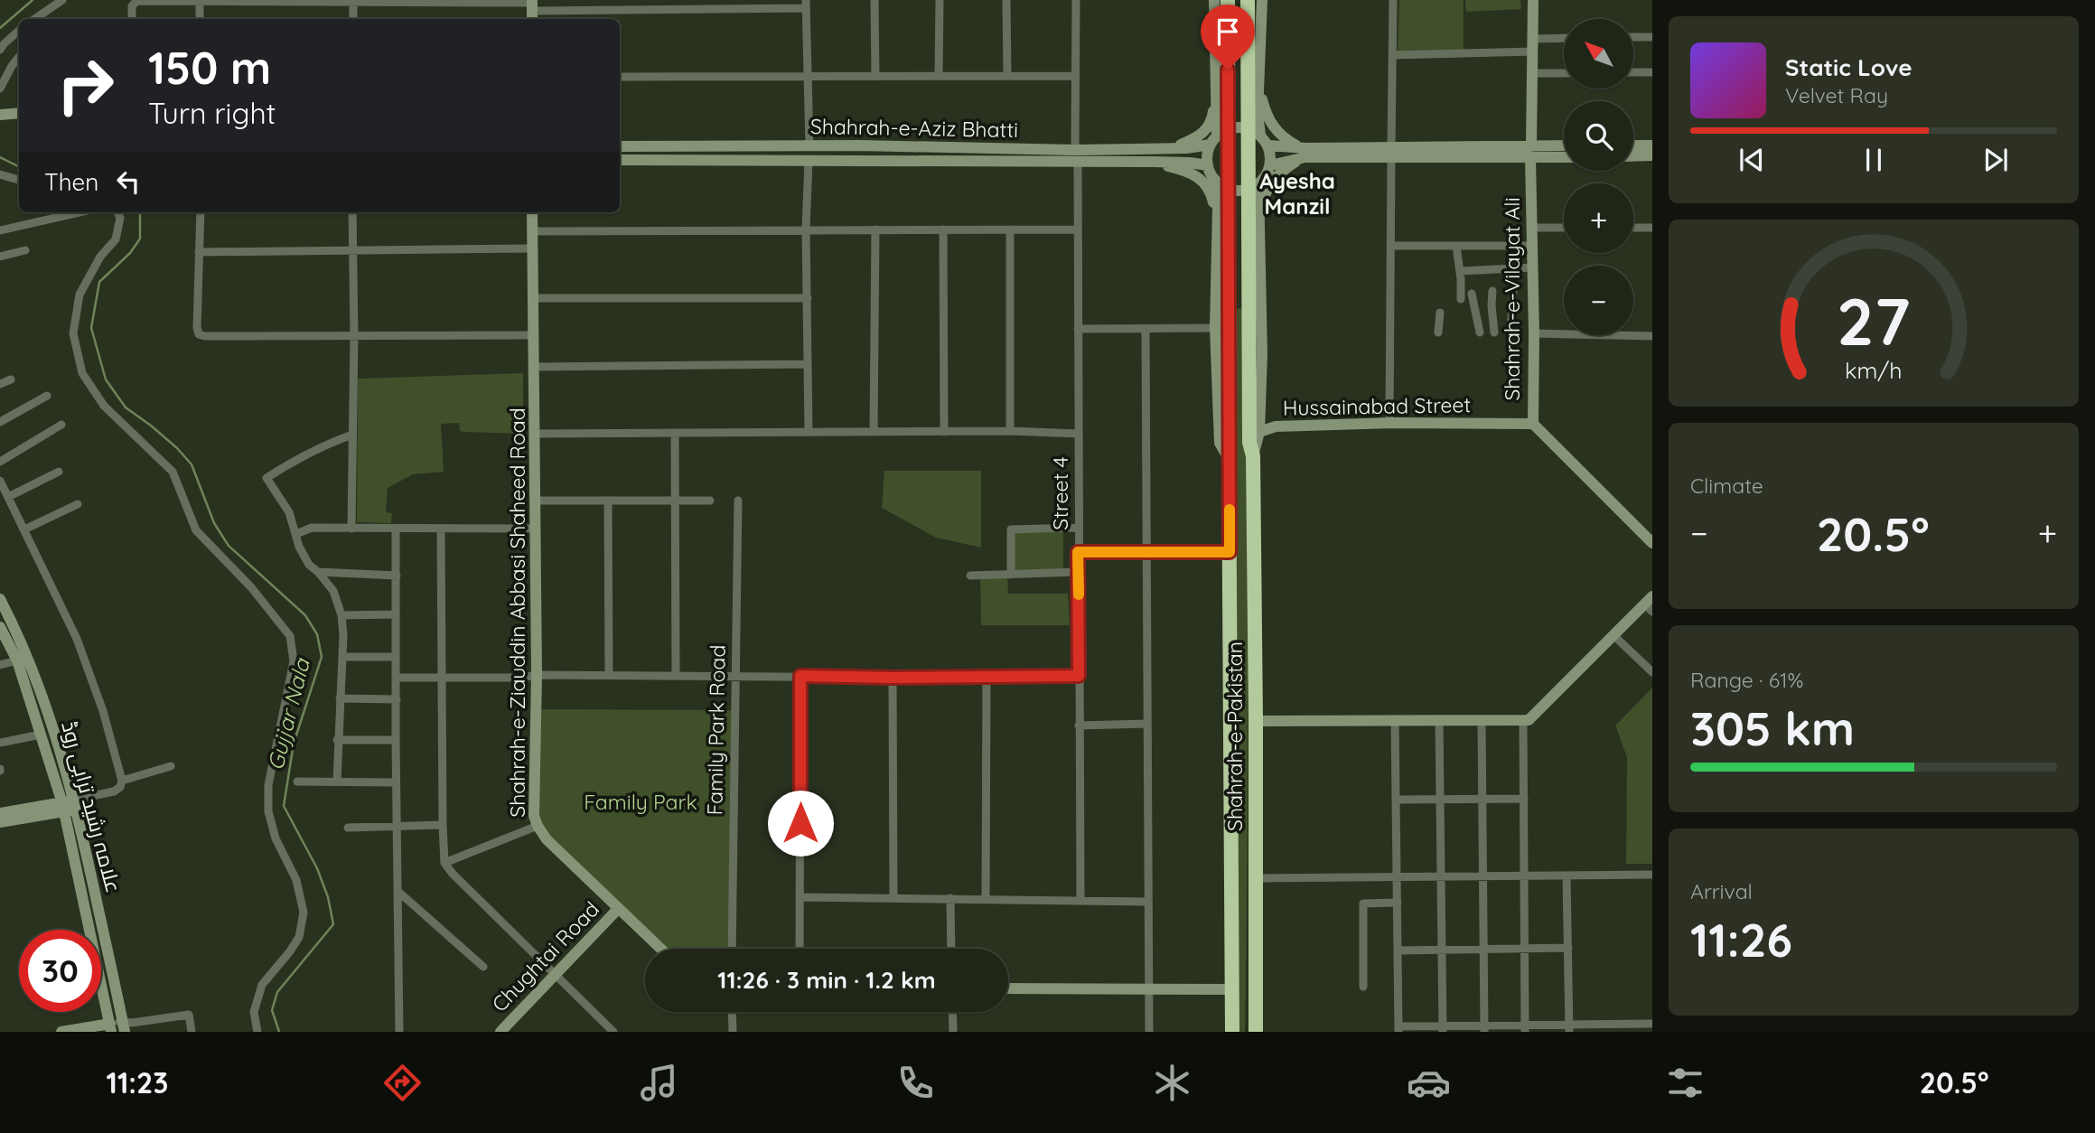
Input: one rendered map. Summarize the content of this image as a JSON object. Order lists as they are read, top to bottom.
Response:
{
  "streets": {
    "highway": ["Shahrah-e-Pakistan"],
    "main road": [
      "Shahrah-e-Aziz Bhatti",
      "Shahrah-e-Vilayat Ali",
      "Hussainabad Street",
      "Shahrah-e-Ziauddin Abbasi Shaheed Road",
      "علامہ رشید ترابی روڈ",
      "Chughtai Road"
    ],
    "street": ["Street 4", "Family Park Road"]
  },
  "crossings": [
    ["Shahrah-e-Aziz Bhatti", "Street 4"],
    ["Shahrah-e-Vilayat Ali", "Hussainabad Street"],
    ["Hussainabad Street", "Shahrah-e-Pakistan"],
    ["Shahrah-e-Ziauddin Abbasi Shaheed Road", "Chughtai Road"]
  ],
  "districts": ["Ayesha Manzil"],
  "water": ["Gujjar Nala"],
  "parks": ["Family Park"],
  "north": "top left",
  "page": {
    "map_buttons": ["+", "−"],
    "turn": ["150 m", "Turn right"],
    "song": ["Static Love", "Velvet Ray"],
    "then": "Then",
    "tile": [
      "Climate",
      ["Range · 61%", "305 km"],
      ["Arrival", "11:26"]
    ],
    "heat": ["−", "20.5°", "+"],
    "limit": "30",
    "trip": "11:26 · 3 min · 1.2 km",
    "tabs": ["11:23", "20.5°"],
    "gauge": ["27", "km/h"]
  }
}
